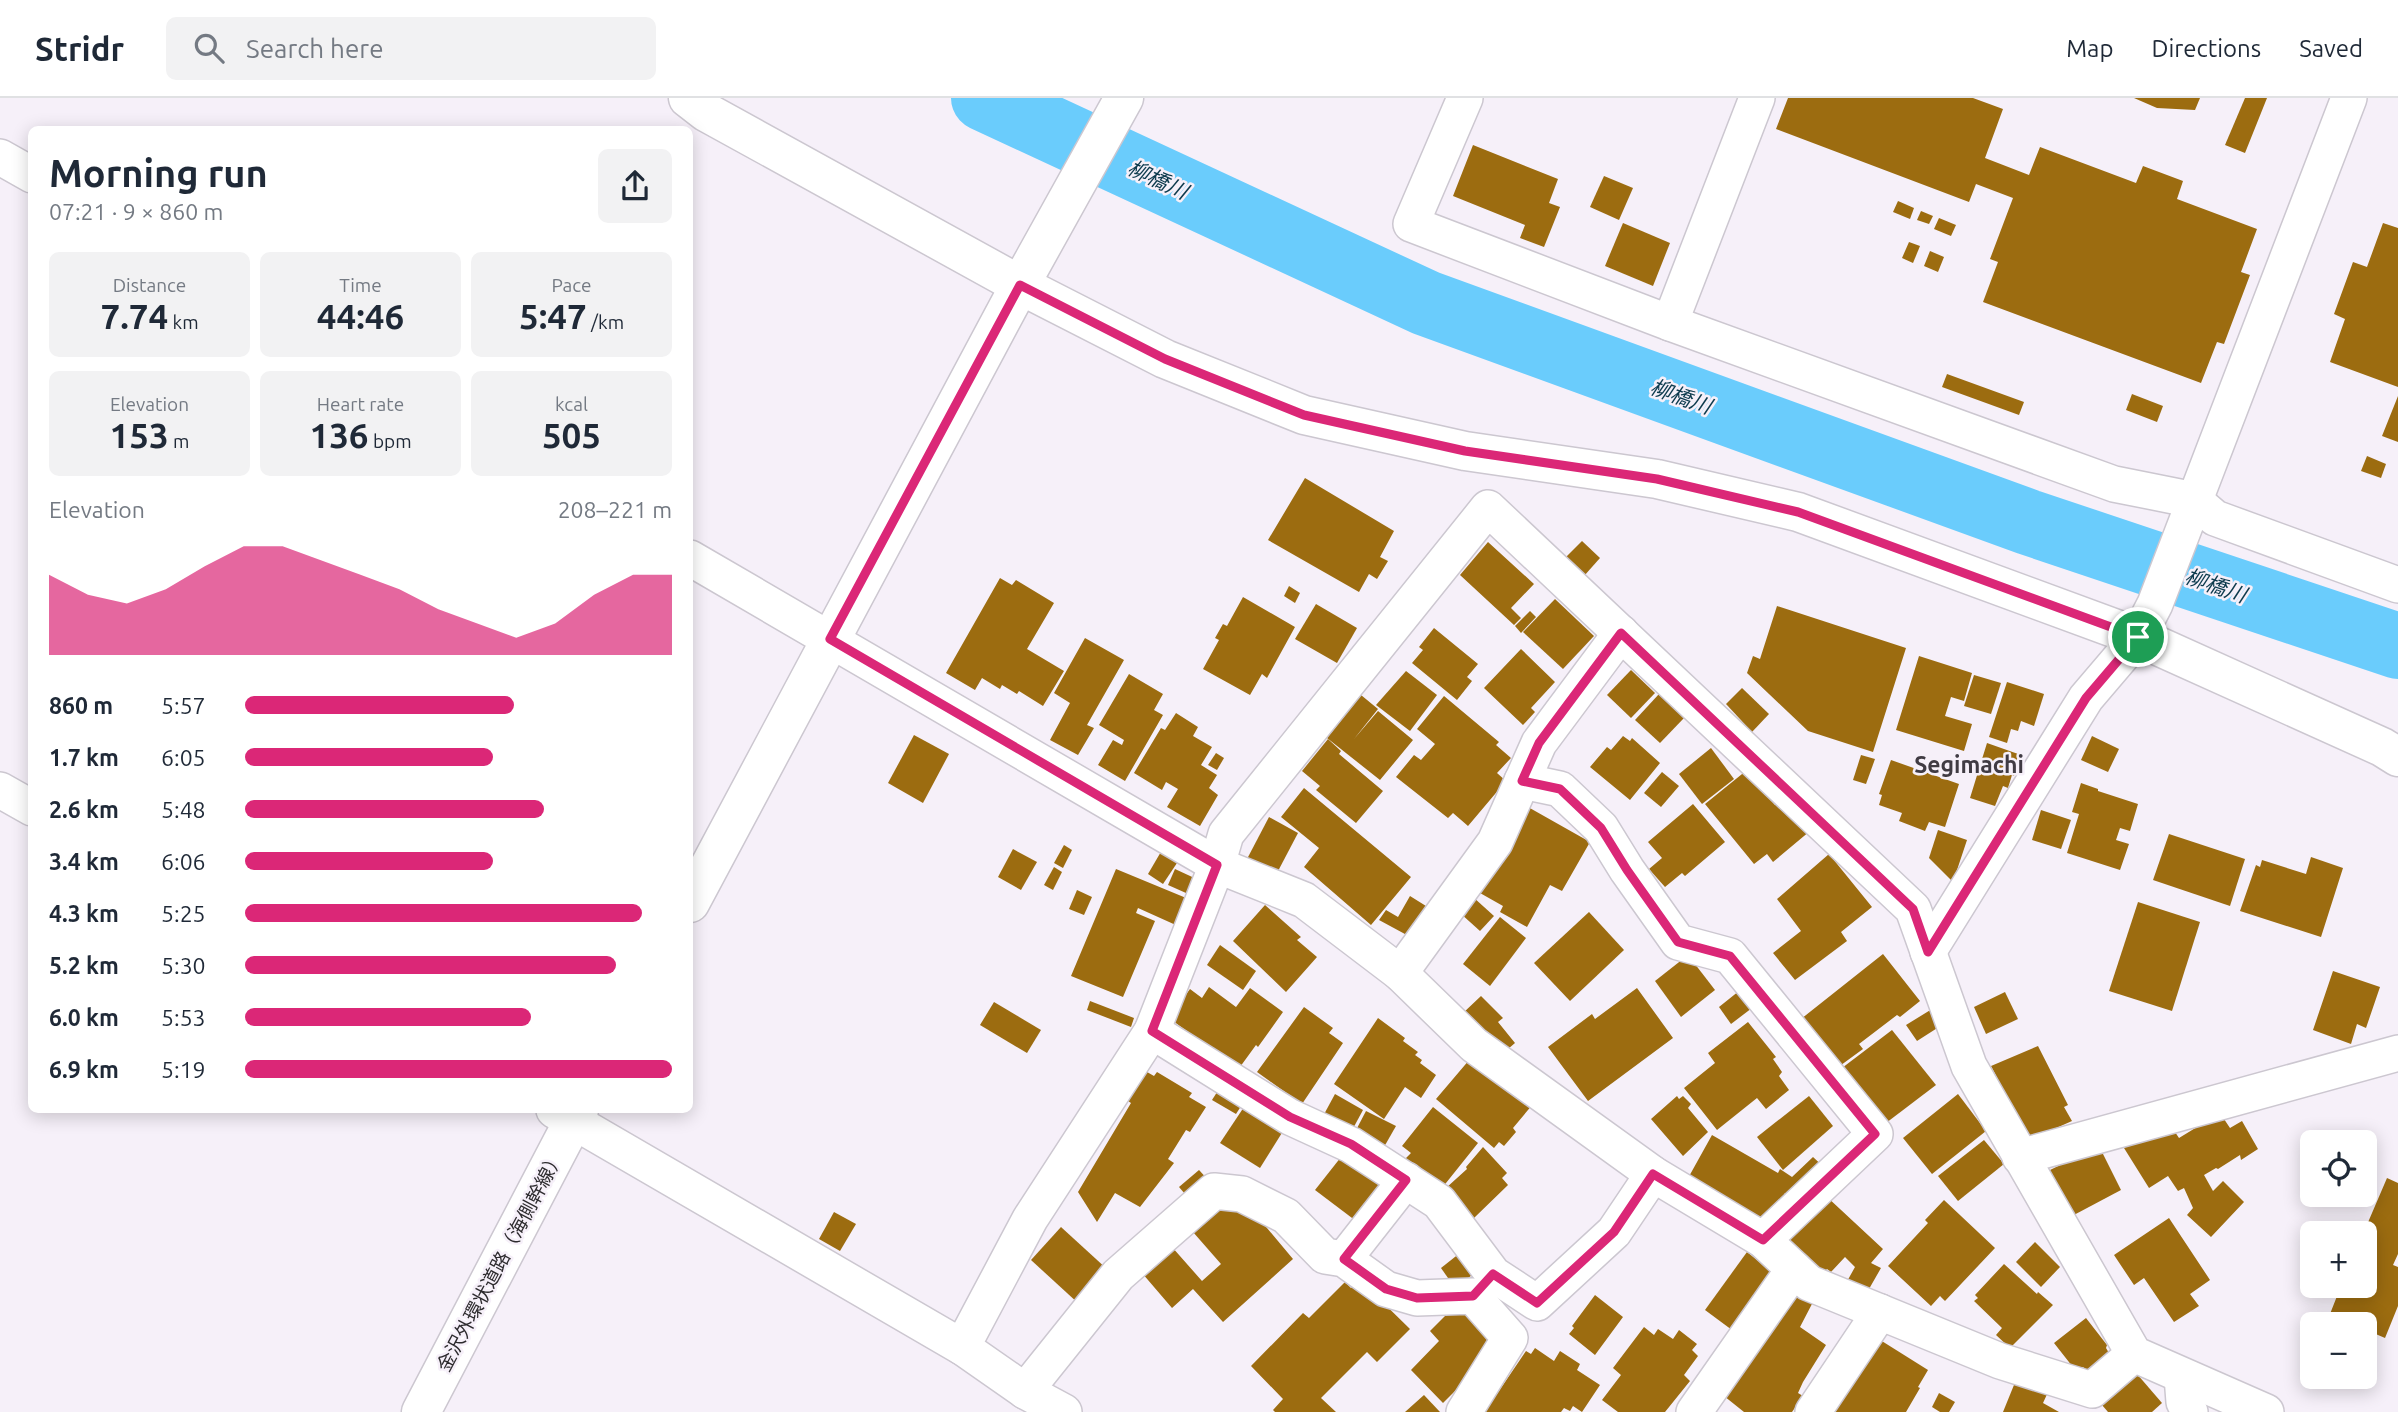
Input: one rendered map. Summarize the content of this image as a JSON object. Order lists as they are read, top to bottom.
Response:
{
  "streets": {
    "street": ["金沢外環状道路（海側幹線）"]
  },
  "districts": ["Segimachi"],
  "water": ["柳橋川"],
  "page": {
    "header": "Stridr",
    "search": "Search here",
    "nav": ["Map", "Directions", "Saved"],
    "heading": ["Morning run", "07:21 · 9 × 860 m"],
    "stats": [
      ["Distance", "7.74 km"],
      ["Time", "44:46"],
      ["Pace", "5:47 /km"],
      ["Elevation", "153 m"],
      ["Heart rate", "136 bpm"],
      ["kcal", "505"]
    ],
    "chart": ["Elevation", "208–221 m"],
    "list": [
      {
        "name": "860 m",
        "note": "5:57"
      },
      {
        "name": "1.7 km",
        "note": "6:05"
      },
      {
        "name": "2.6 km",
        "note": "5:48"
      },
      {
        "name": "3.4 km",
        "note": "6:06"
      },
      {
        "name": "4.3 km",
        "note": "5:25"
      },
      {
        "name": "5.2 km",
        "note": "5:30"
      },
      {
        "name": "6.0 km",
        "note": "5:53"
      },
      {
        "name": "6.9 km",
        "note": "5:19"
      }
    ],
    "map_buttons": ["+", "−"]
  }
}
